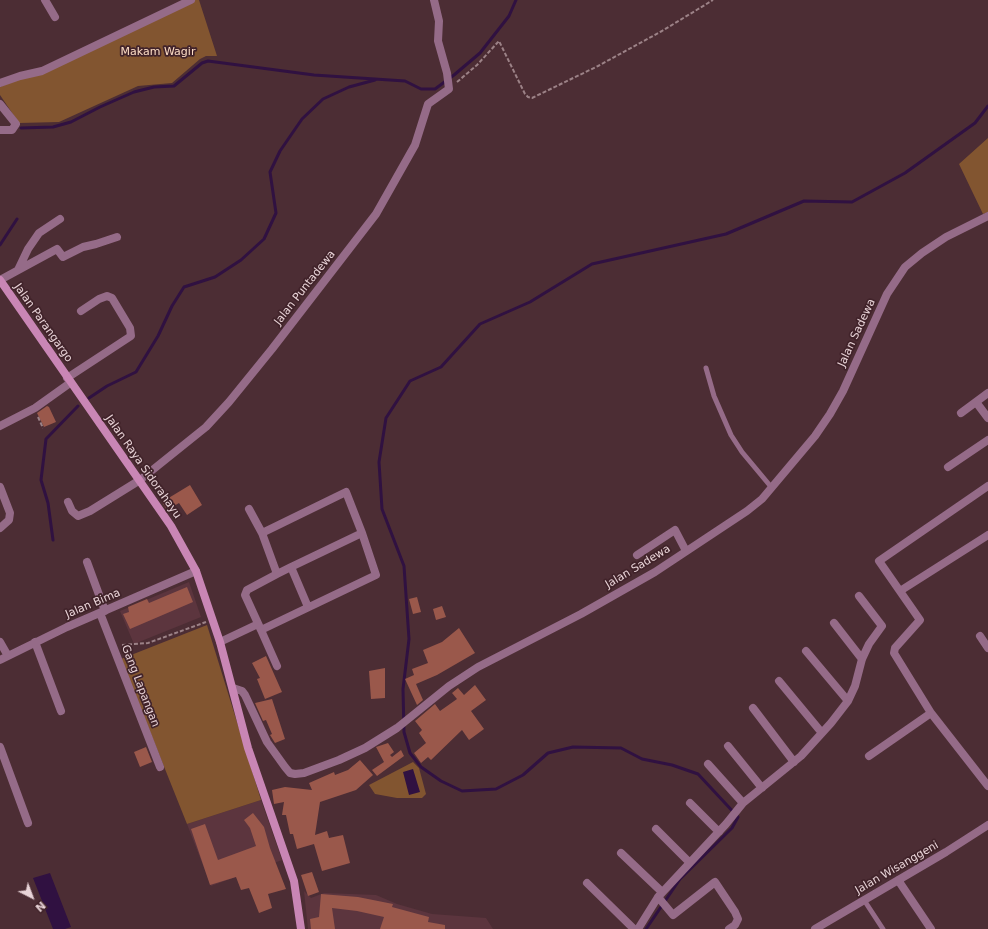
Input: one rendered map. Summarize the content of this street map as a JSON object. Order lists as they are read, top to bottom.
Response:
{
  "streets": {
    "main road": ["Jalan Parangargo", "Jalan Raya Sidorahayu"],
    "street": [
      "Jalan Puntadewa",
      "Jalan Sadewa",
      "Jalan Bima",
      "Gang Lapangan",
      "Jalan Wisanggeni"
    ]
  },
  "crossings": [
    ["Jalan Puntadewa", "Jalan Raya Sidorahayu"],
    ["Jalan Parangargo", "Jalan Raya Sidorahayu"],
    ["Jalan Sadewa", "Jalan Raya Sidorahayu"],
    ["Jalan Raya Sidorahayu", "Jalan Bima"],
    ["Jalan Bima", "Gang Lapangan"]
  ],
  "parks": ["Makam Wagir"],
  "north": "bottom right"
}
